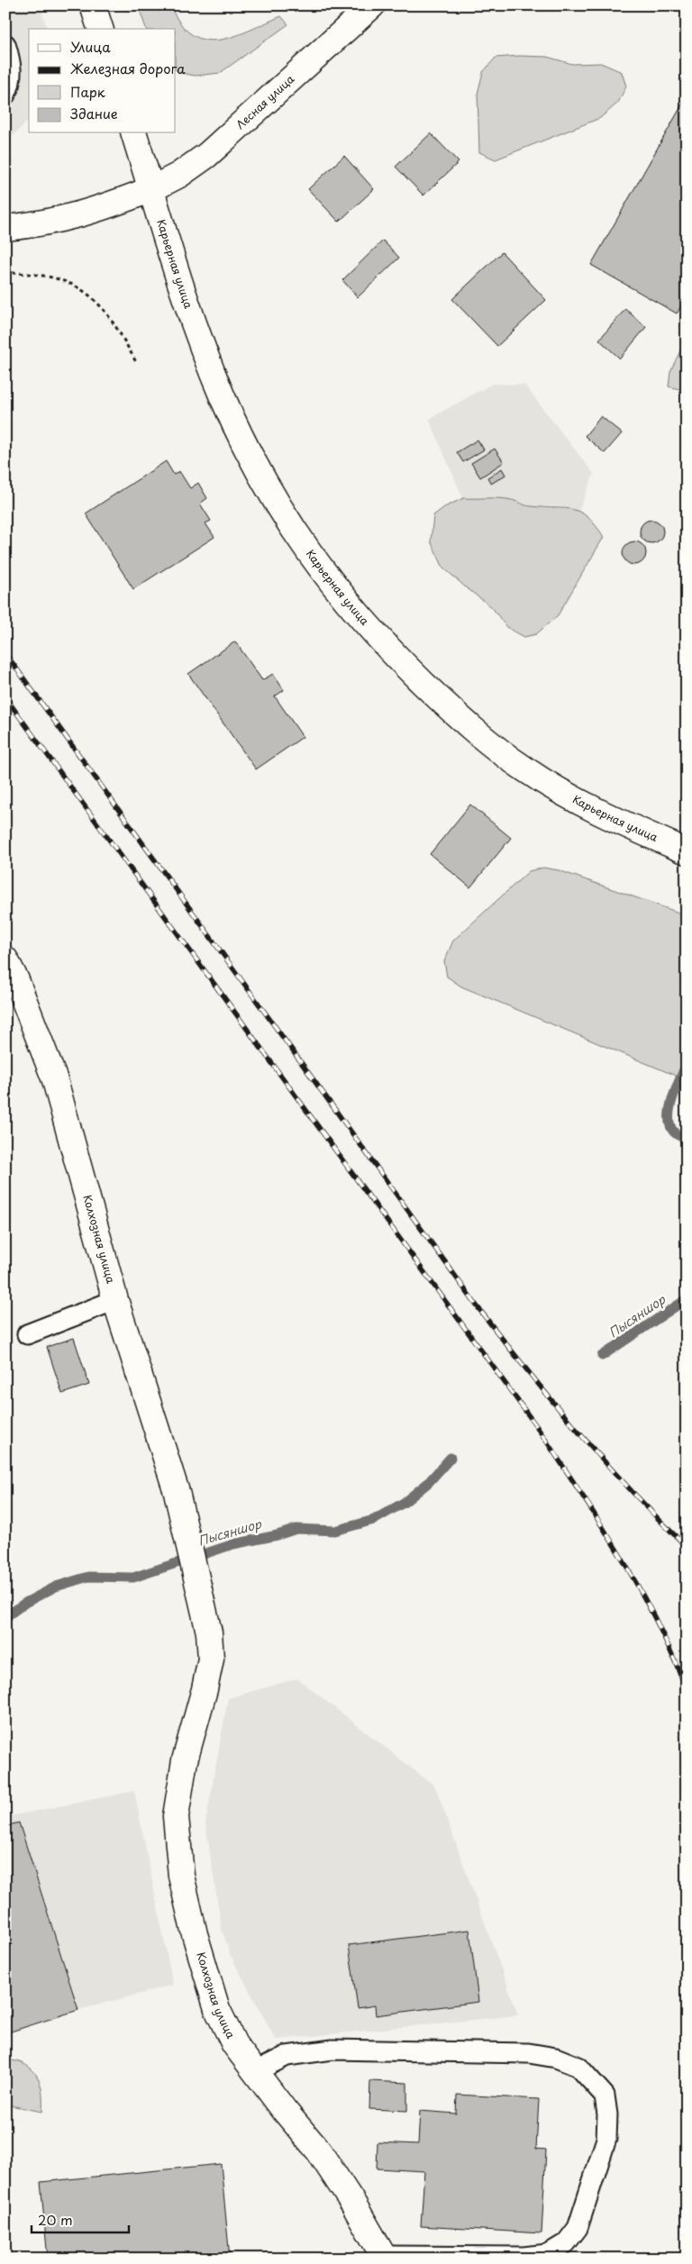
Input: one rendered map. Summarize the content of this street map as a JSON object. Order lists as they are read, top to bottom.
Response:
{
  "streets": {
    "street": ["Лесная улица", "Карьерная улица", "Колхозная улица"]
  },
  "crossings": [
    ["Лесная улица", "Карьерная улица"]
  ],
  "water": ["Пысяншор"],
  "legend": [
    "Улица",
    "Железная дорога",
    "Парк",
    "Здание"
  ],
  "scale_bar": "20 m"
}
